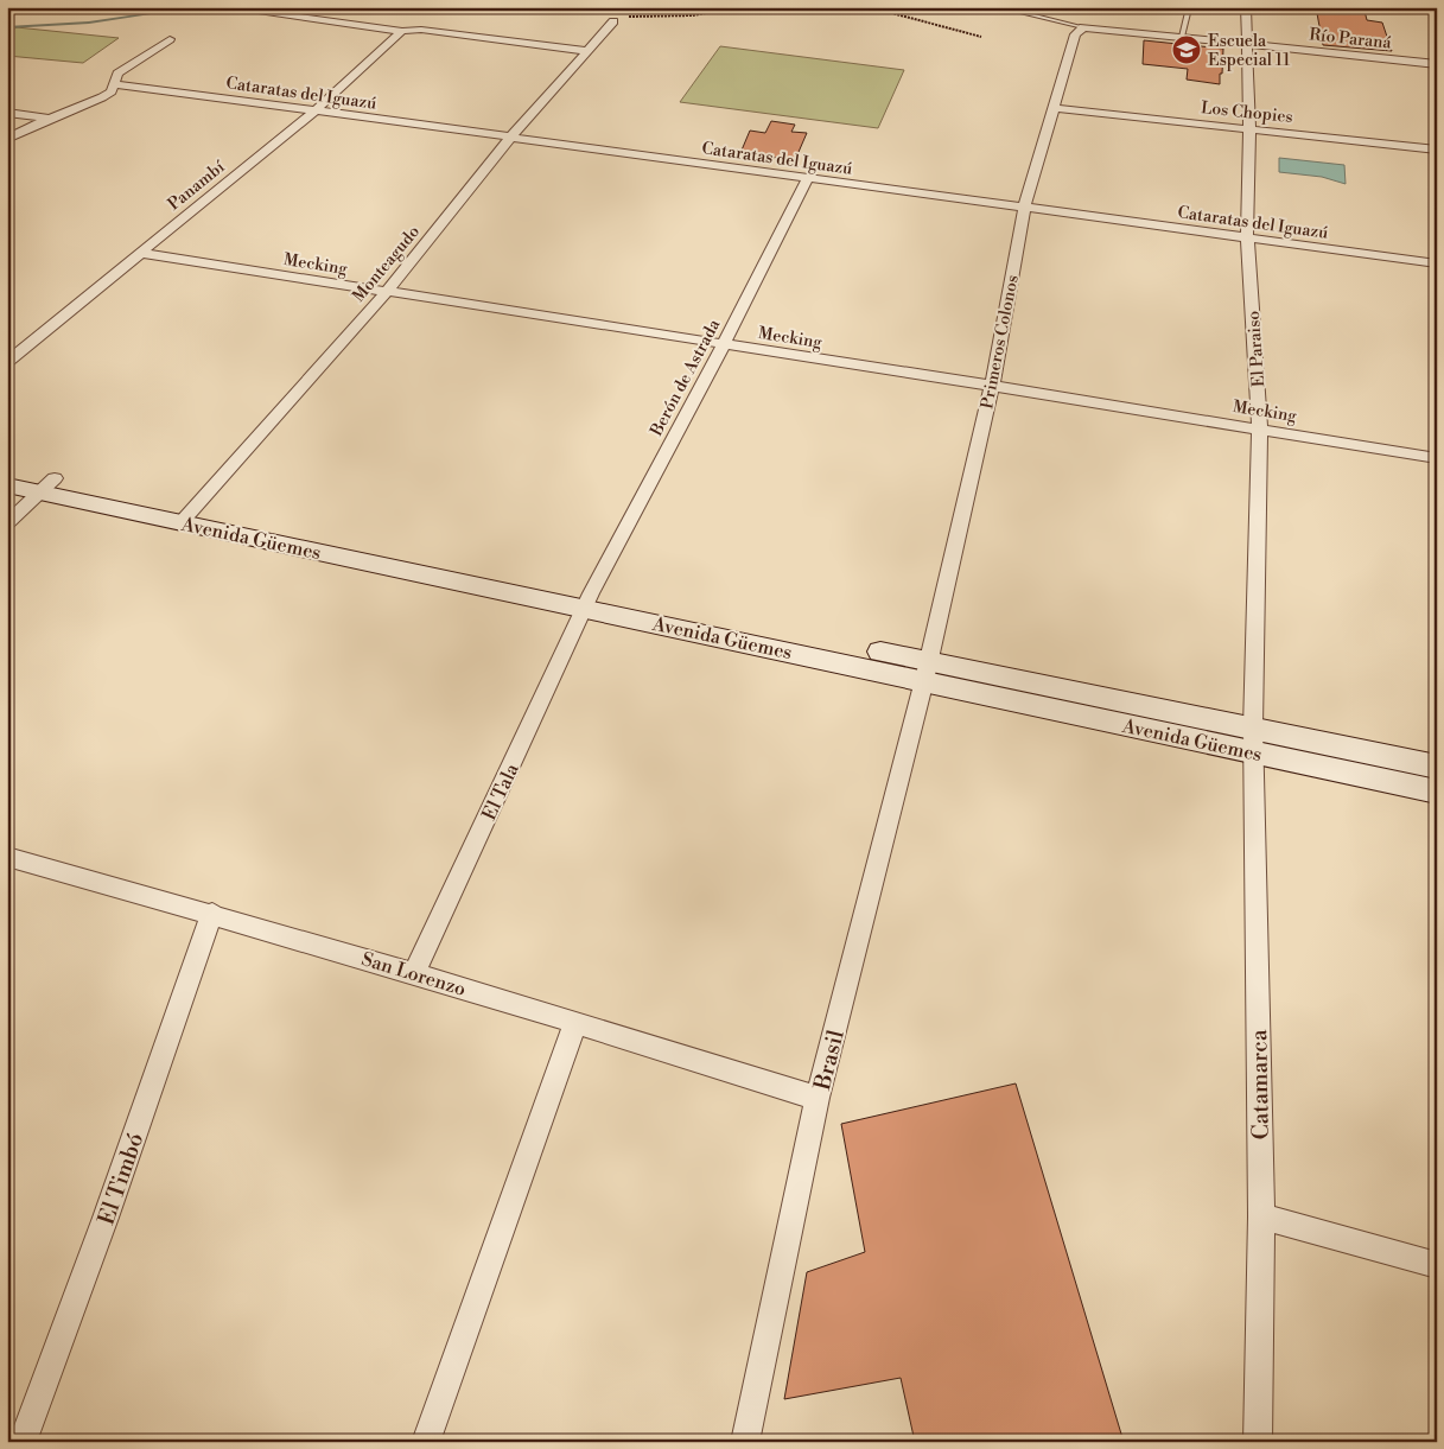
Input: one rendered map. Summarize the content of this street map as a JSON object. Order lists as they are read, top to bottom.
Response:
{
  "streets": {
    "main road": ["Avenida Güemes"],
    "street": [
      "Río Paraná",
      "Cataratas del Iguazú",
      "Los Chopies",
      "Panambí",
      "Mecking",
      "Monteagudo",
      "Primeros Colonos",
      "El Paraiso",
      "Berón de Astrada",
      "El Tala",
      "San Lorenzo",
      "Brasil",
      "Catamarca",
      "El Timbó"
    ]
  },
  "crossings": [
    ["Río Paraná", "Primeros Colonos"],
    ["Río Paraná", "El Paraiso"],
    ["Cataratas del Iguazú", "Panambí"],
    ["Cataratas del Iguazú", "Monteagudo"],
    ["Cataratas del Iguazú", "Primeros Colonos"],
    ["Cataratas del Iguazú", "El Paraiso"],
    ["Cataratas del Iguazú", "Berón de Astrada"],
    ["Los Chopies", "Primeros Colonos"],
    ["Los Chopies", "El Paraiso"],
    ["Panambí", "Mecking"],
    ["Mecking", "Monteagudo"],
    ["Mecking", "Primeros Colonos"],
    ["Mecking", "El Paraiso"],
    ["Mecking", "Berón de Astrada"],
    ["Monteagudo", "Avenida Güemes"],
    ["Primeros Colonos", "Avenida Güemes"],
    ["Primeros Colonos", "Brasil"],
    ["El Paraiso", "Avenida Güemes"],
    ["El Paraiso", "Catamarca"],
    ["Berón de Astrada", "Avenida Güemes"],
    ["Berón de Astrada", "El Tala"],
    ["Avenida Güemes", "El Tala"],
    ["Avenida Güemes", "Brasil"],
    ["Avenida Güemes", "Catamarca"],
    ["El Tala", "San Lorenzo"],
    ["San Lorenzo", "Brasil"],
    ["San Lorenzo", "El Timbó"]
  ],
  "places": {
    "school or university": ["Escuela Especial 11"]
  }
}
